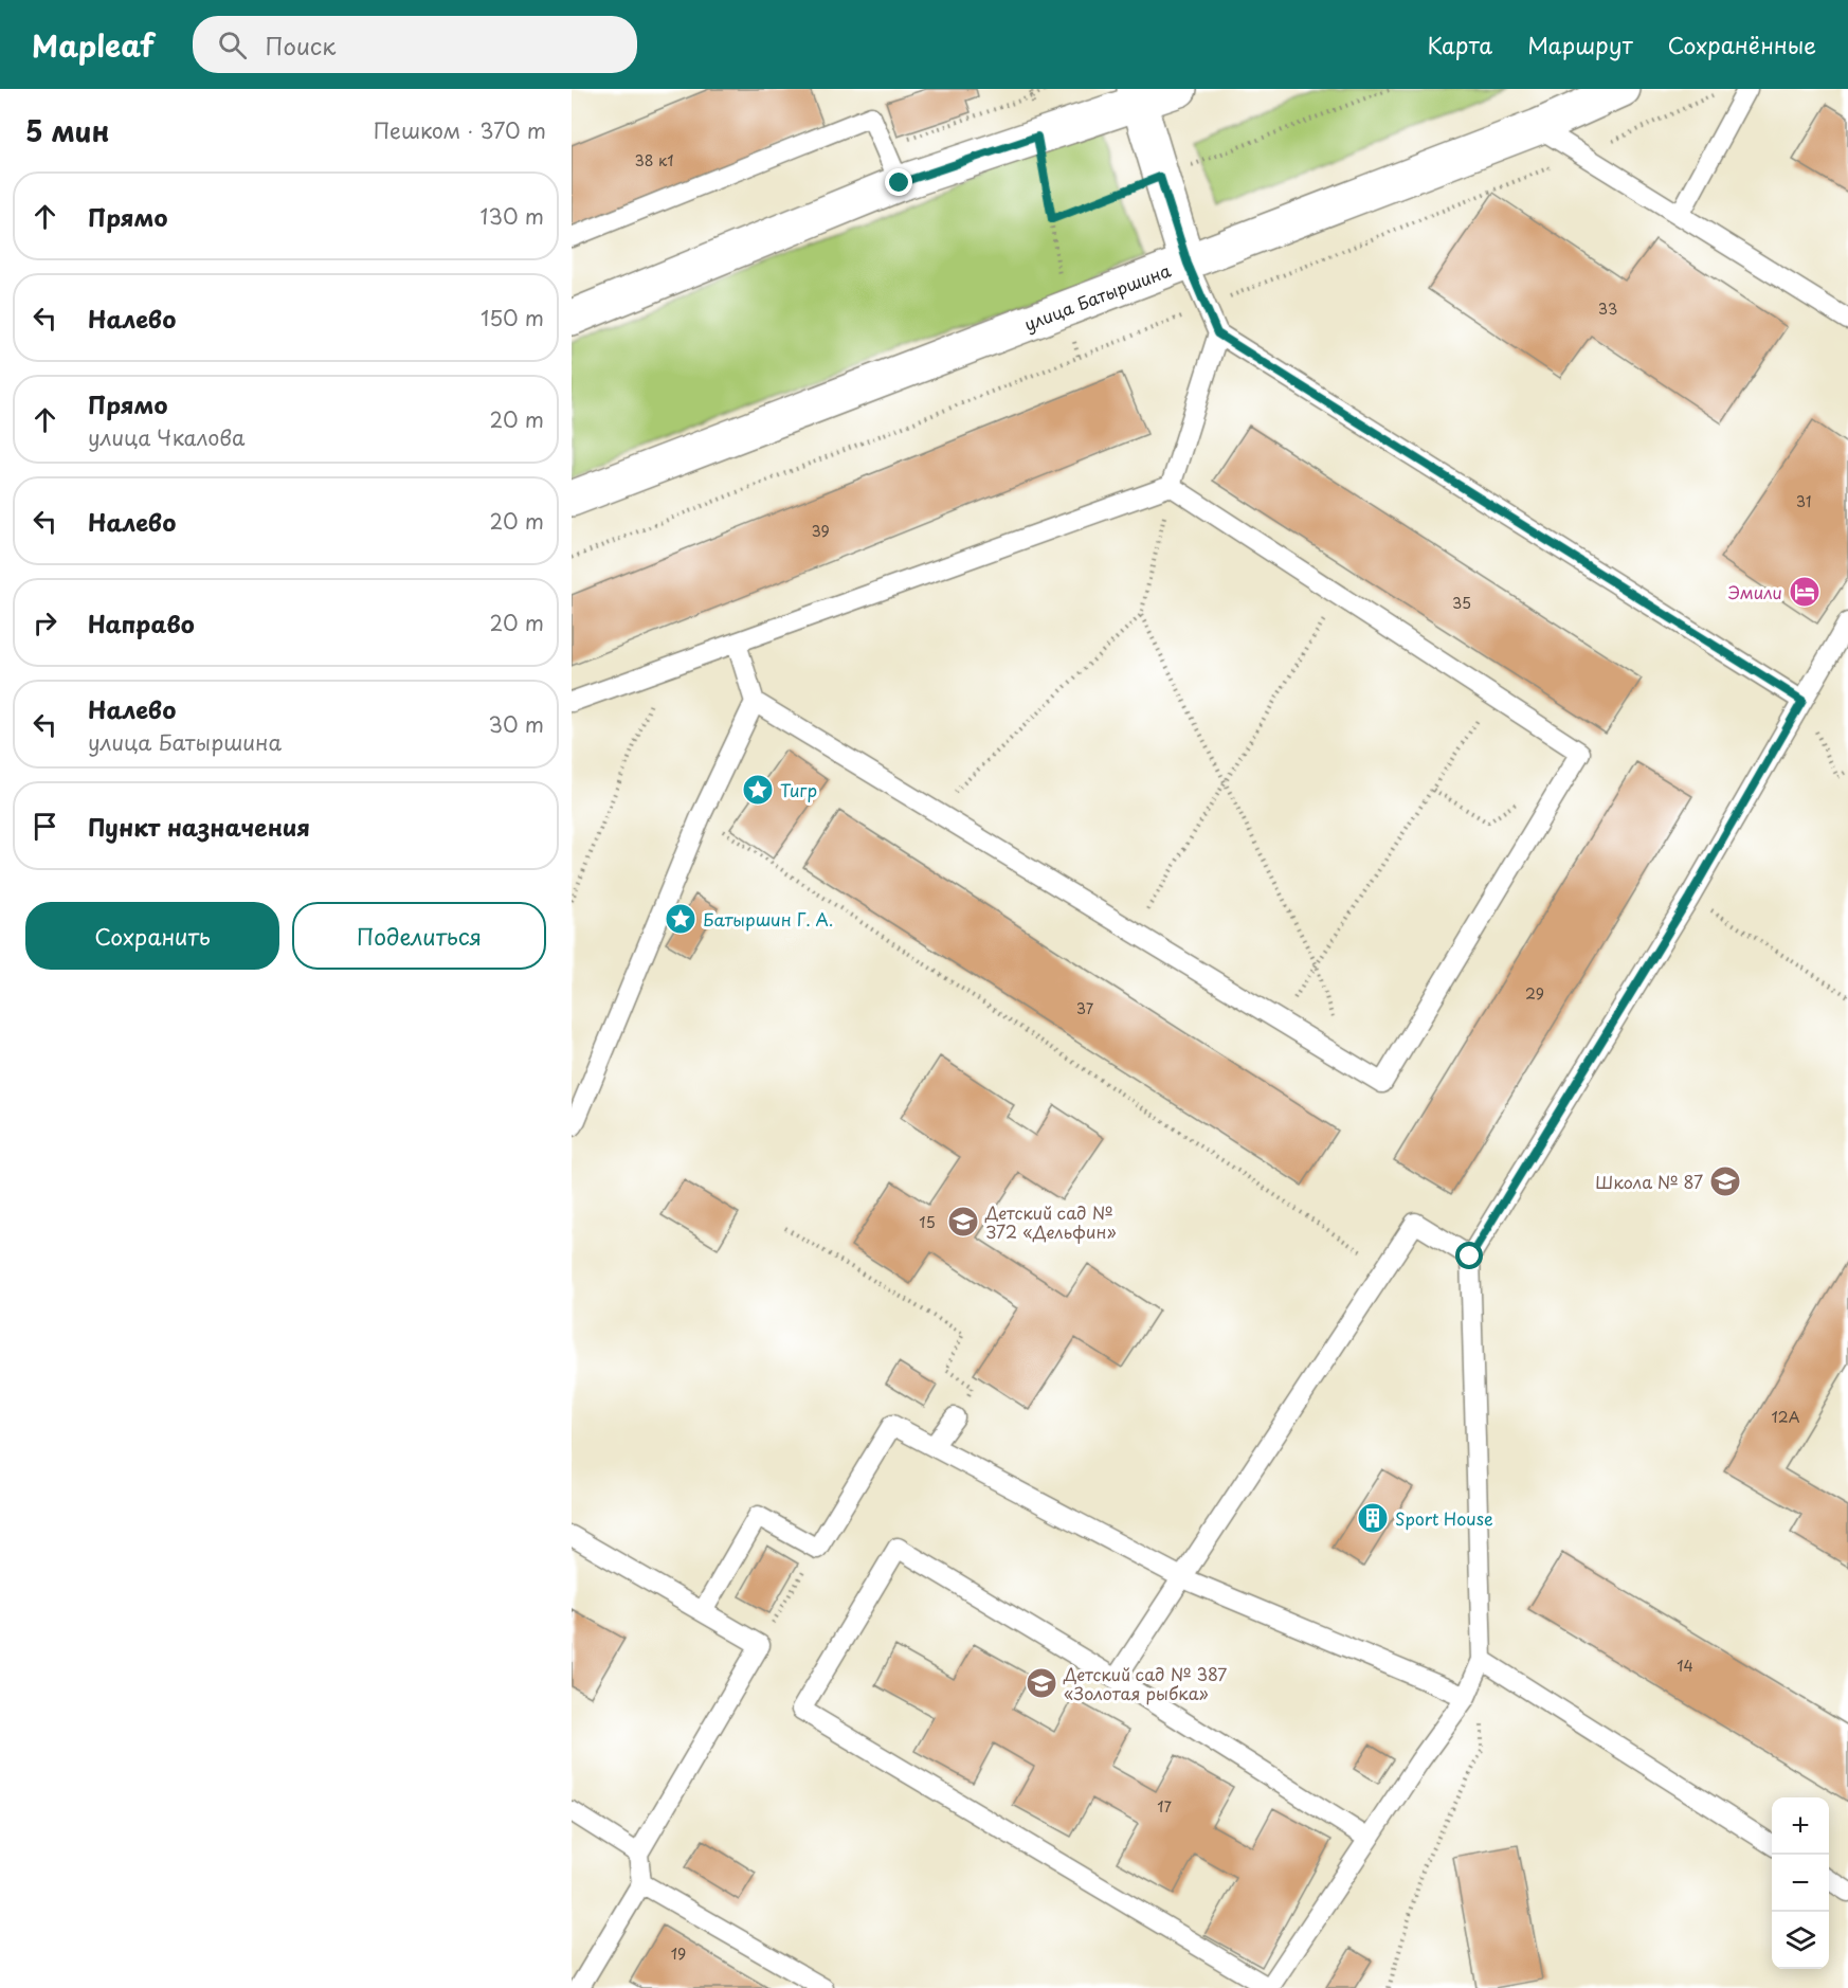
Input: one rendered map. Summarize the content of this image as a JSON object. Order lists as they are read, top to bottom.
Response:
{
  "streets": {
    "street": ["улица Батыршина"]
  },
  "places": {
    "hotel": ["Эмили"],
    "place": ["Тигр", "Батыршин Г. А."],
    "school or university": ["Школа № 87", "Детский сад № 372 «Дельфин»", "Детский сад № 387 «Золотая рыбка»"],
    "building": ["Sport House"]
  },
  "house_numbers": [
    "38 к1",
    "33",
    "31",
    "39",
    "35",
    "29",
    "37",
    "15",
    "12А",
    "14",
    "17",
    "19"
  ],
  "page": {
    "header": "Mapleaf",
    "search": "Поиск",
    "nav": ["Карта", "Маршрут", "Сохранённые"],
    "heading": ["5 мин", "Пешком · 370 m"],
    "list": [
      ["Прямо", "130 m"],
      ["Налево", "150 m"],
      ["Прямо", "улица Чкалова", "20 m"],
      ["Налево", "20 m"],
      ["Направо", "20 m"],
      ["Налево", "улица Батыршина", "30 m"],
      "Пункт назначения"
    ],
    "buttons": ["Сохранить", "Поделиться"],
    "map_buttons": ["+", "−"]
  }
}
